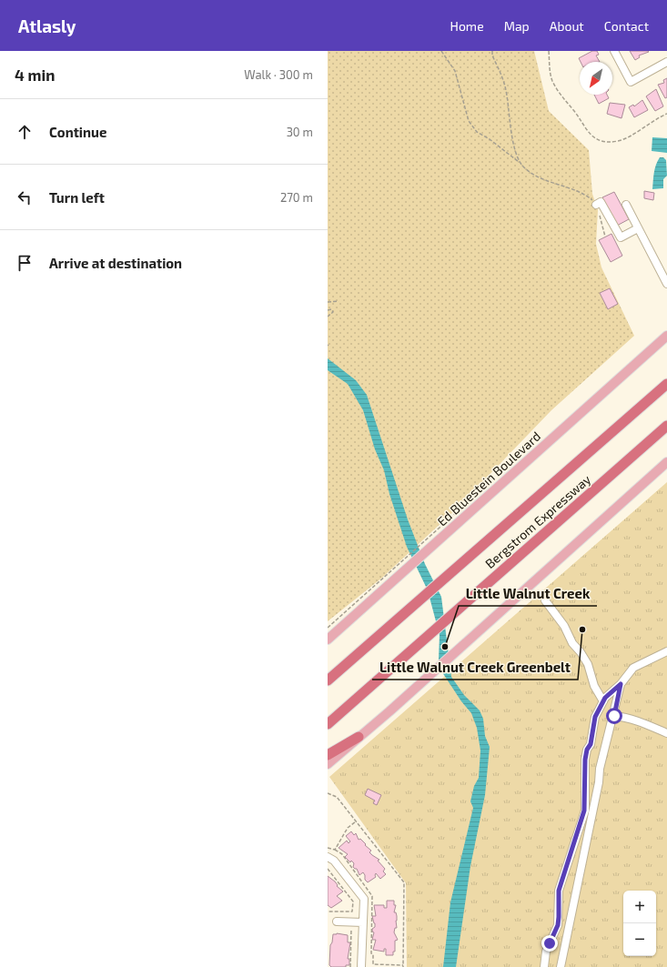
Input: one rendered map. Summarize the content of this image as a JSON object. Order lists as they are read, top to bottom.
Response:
{
  "streets": {
    "highway": ["Bergstrom Expressway"],
    "main road": ["Ed Bluestein Boulevard"]
  },
  "places": ["Little Walnut Creek Greenbelt", "Little Walnut Creek"],
  "north": "bottom left",
  "page": {
    "header": "Atlasly",
    "nav": [
      "Home",
      "Map",
      "About",
      "Contact"
    ],
    "heading": ["4 min", "Walk · 300 m"],
    "list": [
      ["Continue", "30 m"],
      ["Turn left", "270 m"],
      "Arrive at destination"
    ],
    "map_buttons": ["+", "−"]
  }
}
